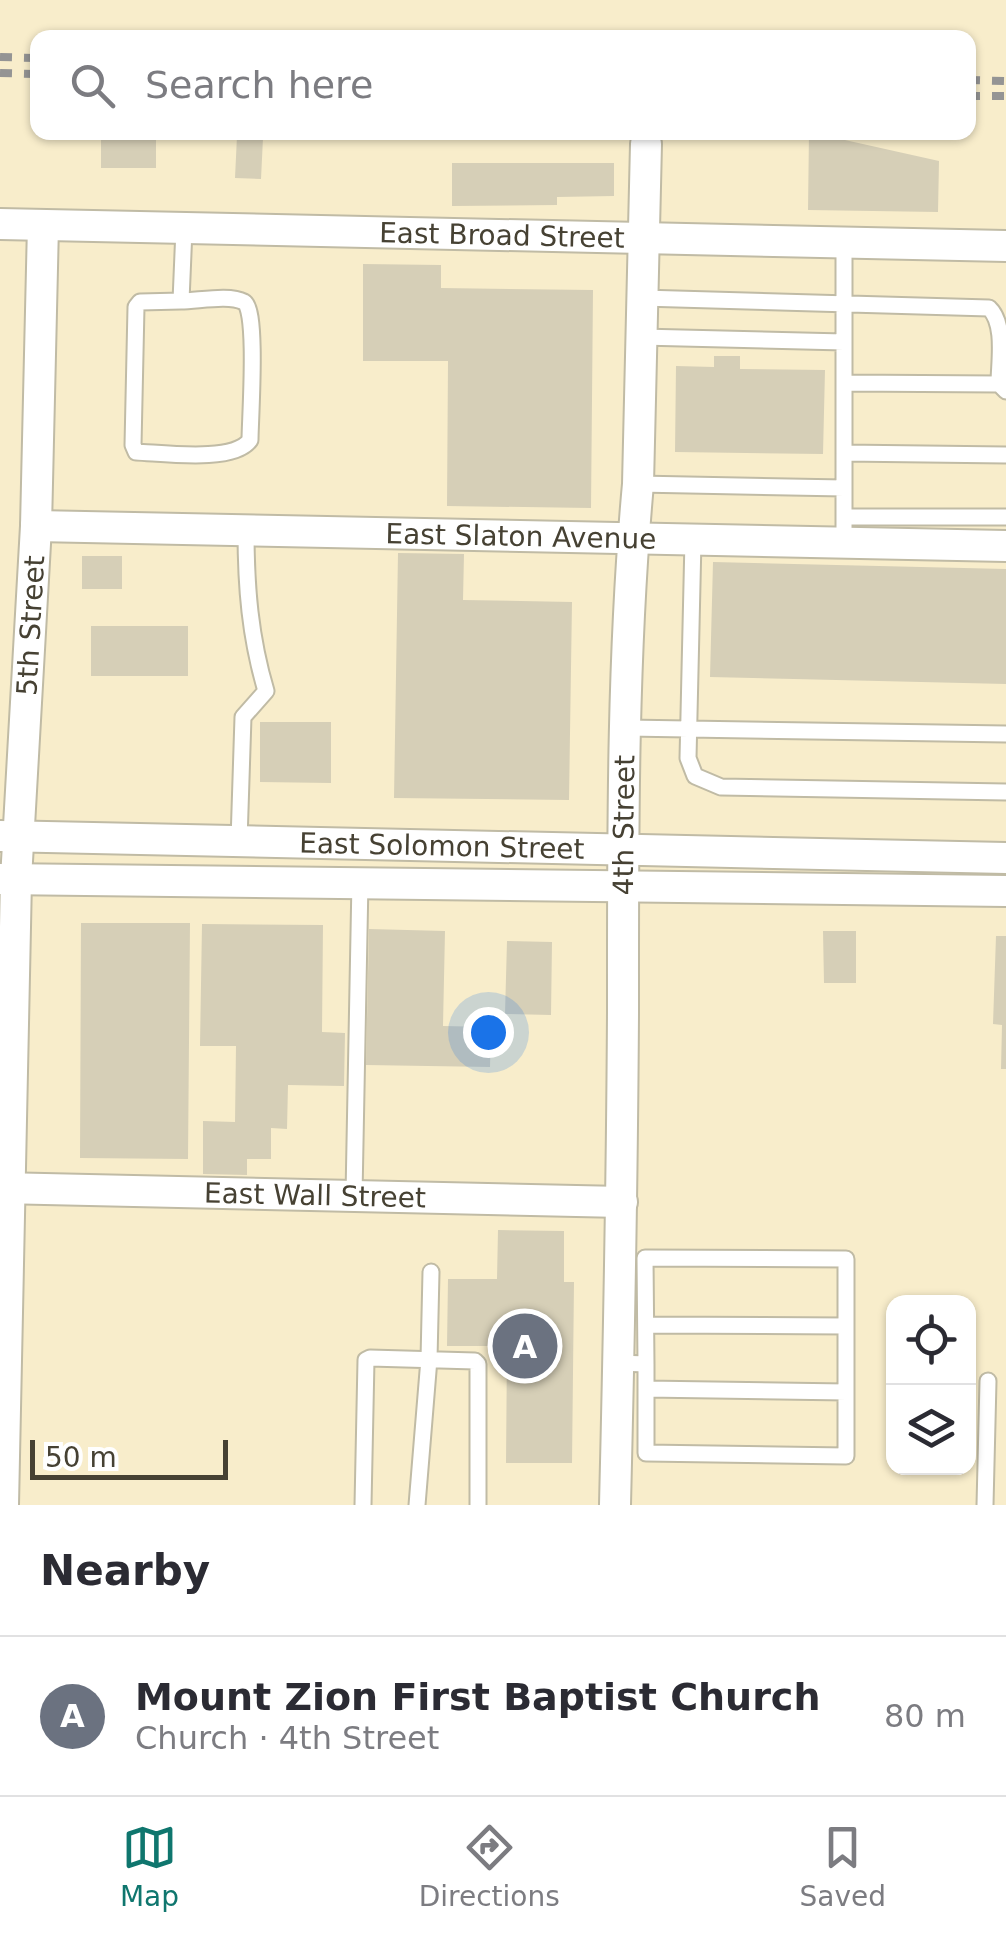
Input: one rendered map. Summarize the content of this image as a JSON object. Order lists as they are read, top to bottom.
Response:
{
  "streets": {
    "street": [
      "East Broad Street",
      "East Slaton Avenue",
      "5th Street",
      "4th Street",
      "East Solomon Street",
      "East Wall Street"
    ]
  },
  "crossings": [
    ["East Broad Street", "5th Street"],
    ["East Broad Street", "4th Street"],
    ["East Slaton Avenue", "5th Street"],
    ["East Slaton Avenue", "4th Street"],
    ["5th Street", "East Solomon Street"],
    ["5th Street", "East Wall Street"],
    ["4th Street", "East Solomon Street"],
    ["4th Street", "East Wall Street"]
  ],
  "scale_bar": "50 m",
  "page": {
    "search": "Search here",
    "pins": "A",
    "scale": "50 m",
    "heading": "Nearby",
    "list": [
      {
        "mark": "A",
        "name": "Mount Zion First Baptist Church",
        "note": "Church · 4th Street",
        "value": "80 m"
      }
    ],
    "nav": ["Map", "Directions", "Saved"]
  }
}
